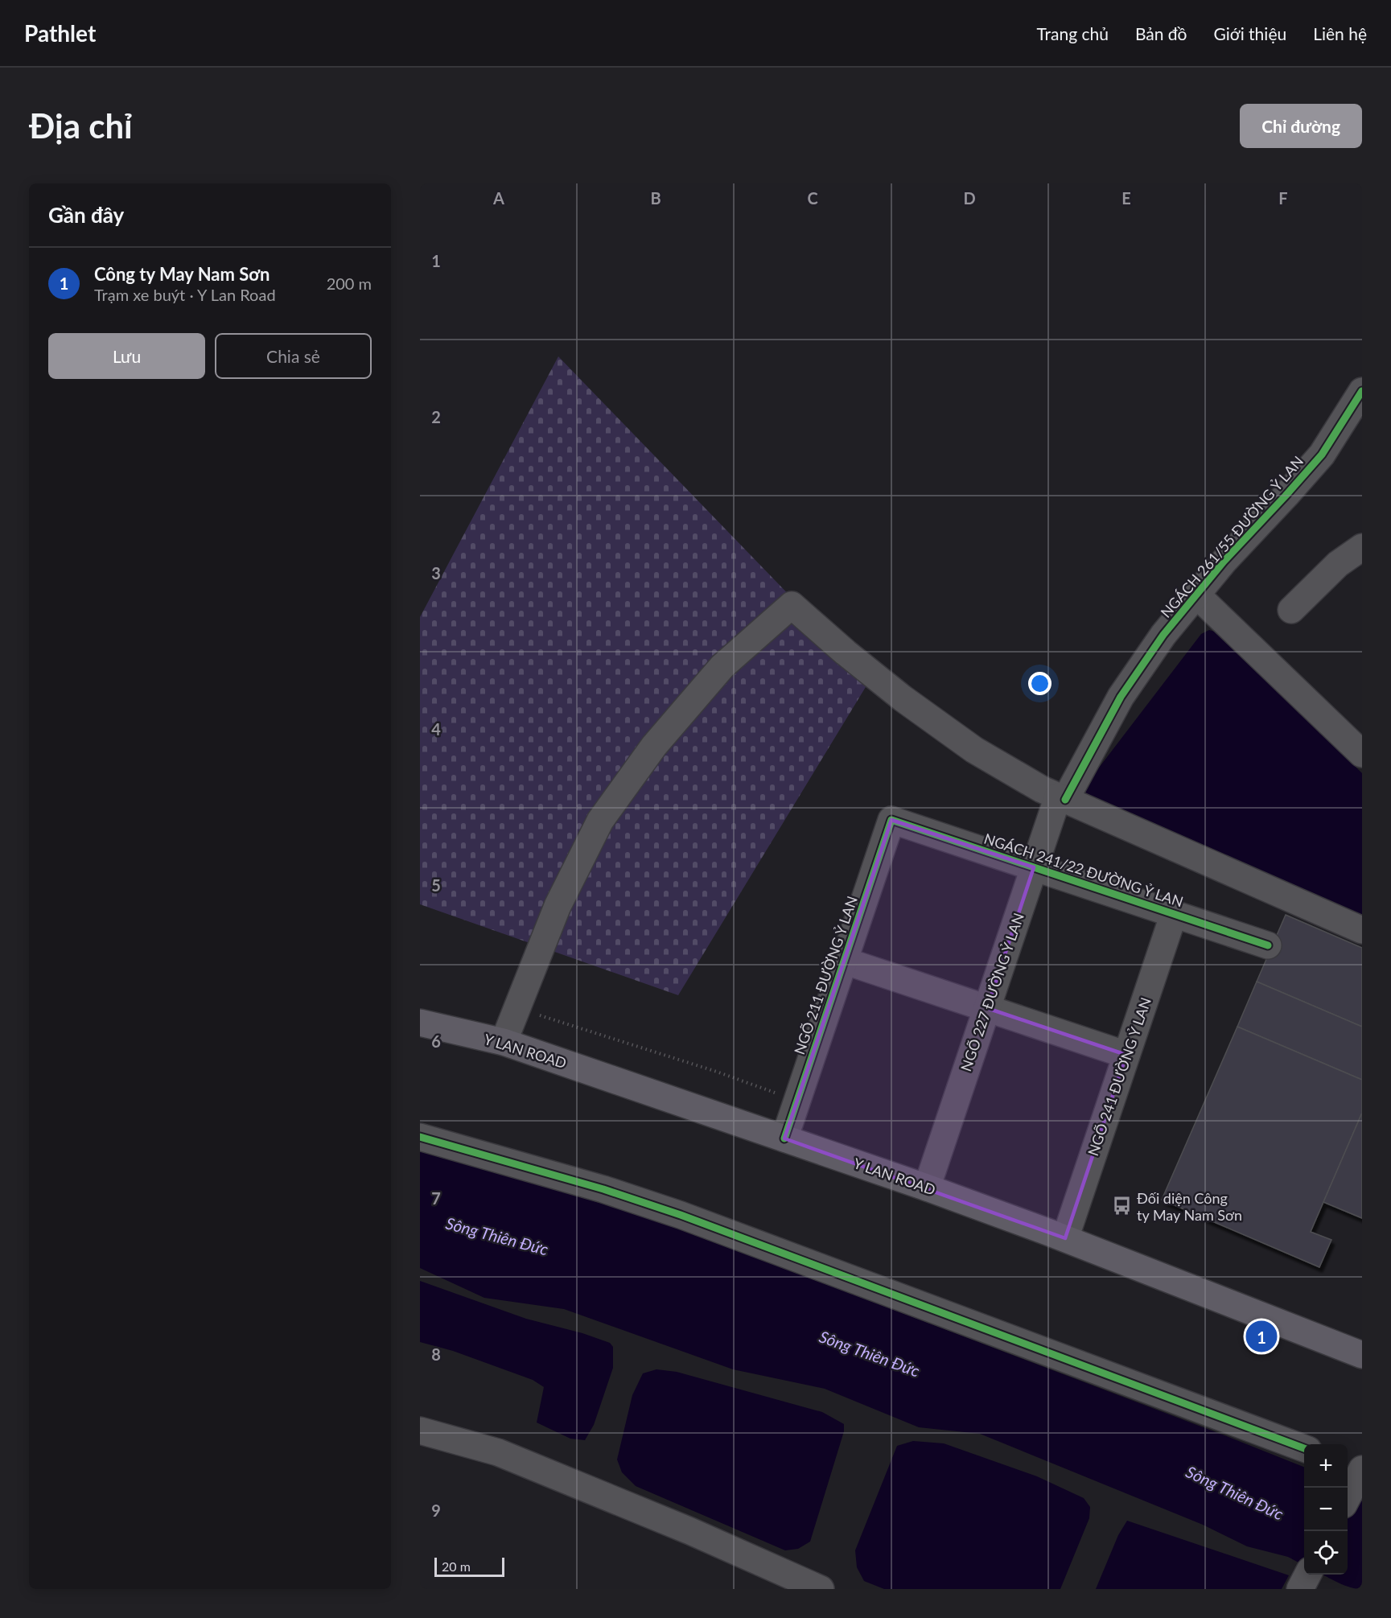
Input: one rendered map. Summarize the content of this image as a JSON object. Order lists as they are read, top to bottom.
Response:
{
  "streets": {
    "main road": ["Y LAN ROAD"],
    "street": [
      "NGÁCH 261/55 ĐƯỜNG Ỷ LAN",
      "NGÁCH 241/22 ĐƯỜNG Ỷ LAN",
      "NGÕ 211 ĐƯỜNG Ỷ LAN",
      "NGÕ 227 ĐƯỜNG Ỷ LAN",
      "NGÕ 241 ĐƯỜNG Ỷ LAN"
    ]
  },
  "crossings": [
    ["NGÁCH 261/55 ĐƯỜNG Ỷ LAN", "NGÕ 227 ĐƯỜNG Ỷ LAN"],
    ["NGÁCH 241/22 ĐƯỜNG Ỷ LAN", "NGÕ 211 ĐƯỜNG Ỷ LAN"],
    ["NGÁCH 241/22 ĐƯỜNG Ỷ LAN", "NGÕ 227 ĐƯỜNG Ỷ LAN"],
    ["NGÁCH 241/22 ĐƯỜNG Ỷ LAN", "NGÕ 241 ĐƯỜNG Ỷ LAN"],
    ["NGÕ 211 ĐƯỜNG Ỷ LAN", "Y LAN ROAD"],
    ["NGÕ 227 ĐƯỜNG Ỷ LAN", "Y LAN ROAD"],
    ["Y LAN ROAD", "NGÕ 241 ĐƯỜNG Ỷ LAN"]
  ],
  "water": ["Sông Thiên Đức"],
  "places": {
    "bus stop": ["Đối diện Công ty May Nam Sơn"]
  },
  "scale_bar": "20 m",
  "page": {
    "header": "Pathlet",
    "nav": [
      "Trang chủ",
      "Bản đồ",
      "Giới thiệu",
      "Liên hệ"
    ],
    "buttons": [
      "Chỉ đường",
      ["Lưu", "Chia sẻ"]
    ],
    "title": "Địa chỉ",
    "heading": "Gần đây",
    "list": [
      {
        "mark": "1",
        "name": "Công ty May Nam Sơn",
        "note": "Trạm xe buýt · Y Lan Road",
        "value": "200 m"
      }
    ],
    "pins": "1",
    "map_buttons": ["+", "−"],
    "scale": "20 m"
  },
  "grid": {
    "columns": [
      "A",
      "B",
      "C",
      "D",
      "E",
      "F"
    ],
    "rows": [
      "1",
      "2",
      "3",
      "4",
      "5",
      "6",
      "7",
      "8",
      "9"
    ]
  }
}
